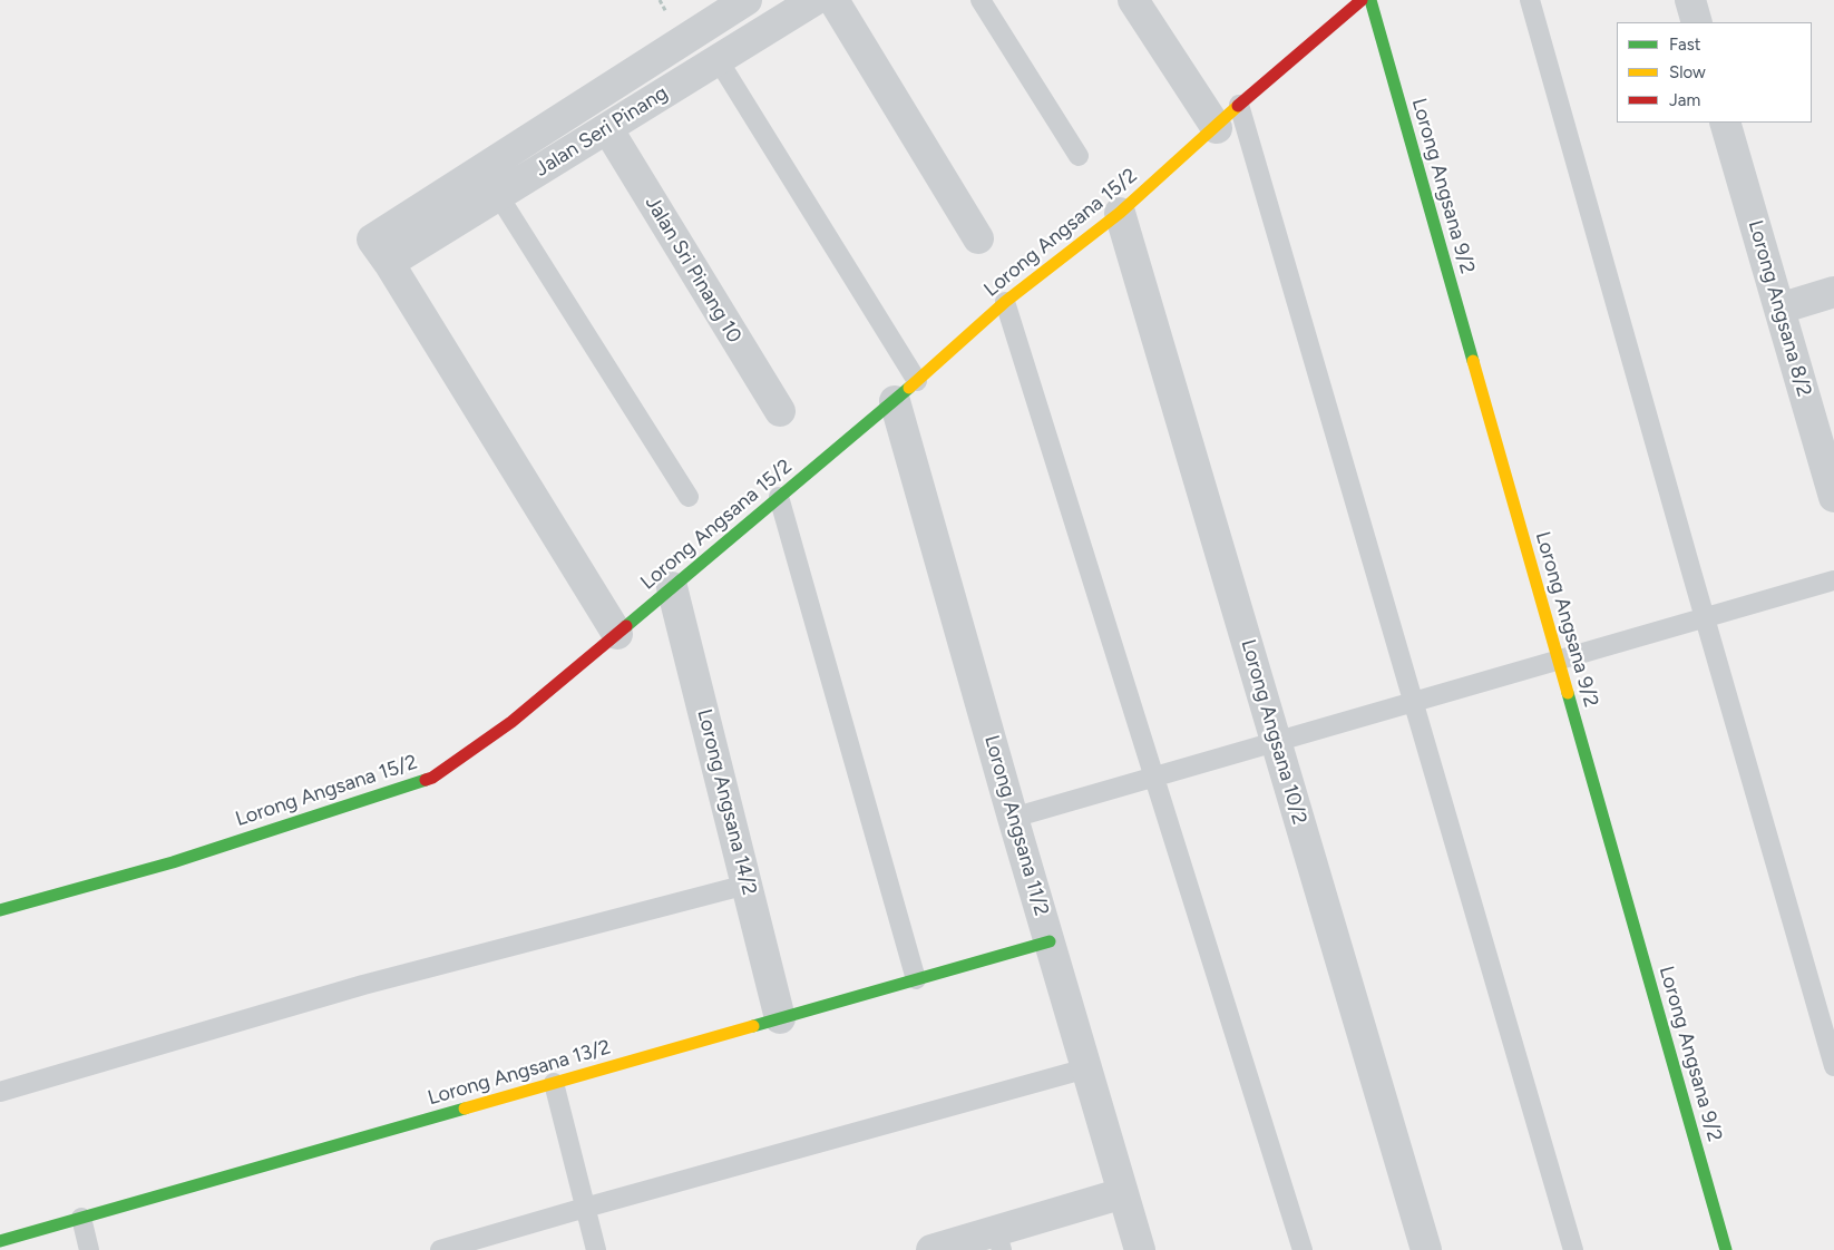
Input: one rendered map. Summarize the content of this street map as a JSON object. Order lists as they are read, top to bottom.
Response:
{
  "streets": {
    "street": [
      "Jalan Seri Pinang",
      "Lorong Angsana 9/2",
      "Lorong Angsana 15/2",
      "Jalan Sri Pinang 10",
      "Lorong Angsana 8/2",
      "Lorong Angsana 10/2",
      "Lorong Angsana 14/2",
      "Lorong Angsana 11/2",
      "Lorong Angsana 13/2"
    ]
  },
  "crossings": [
    ["Jalan Seri Pinang", "Lorong Angsana 15/2"],
    ["Jalan Seri Pinang", "Jalan Sri Pinang 10"],
    ["Lorong Angsana 15/2", "Lorong Angsana 10/2"],
    ["Lorong Angsana 15/2", "Lorong Angsana 14/2"],
    ["Lorong Angsana 15/2", "Lorong Angsana 11/2"],
    ["Lorong Angsana 14/2", "Lorong Angsana 13/2"],
    ["Lorong Angsana 11/2", "Lorong Angsana 13/2"]
  ],
  "legend": ["Fast", "Slow", "Jam"]
}
